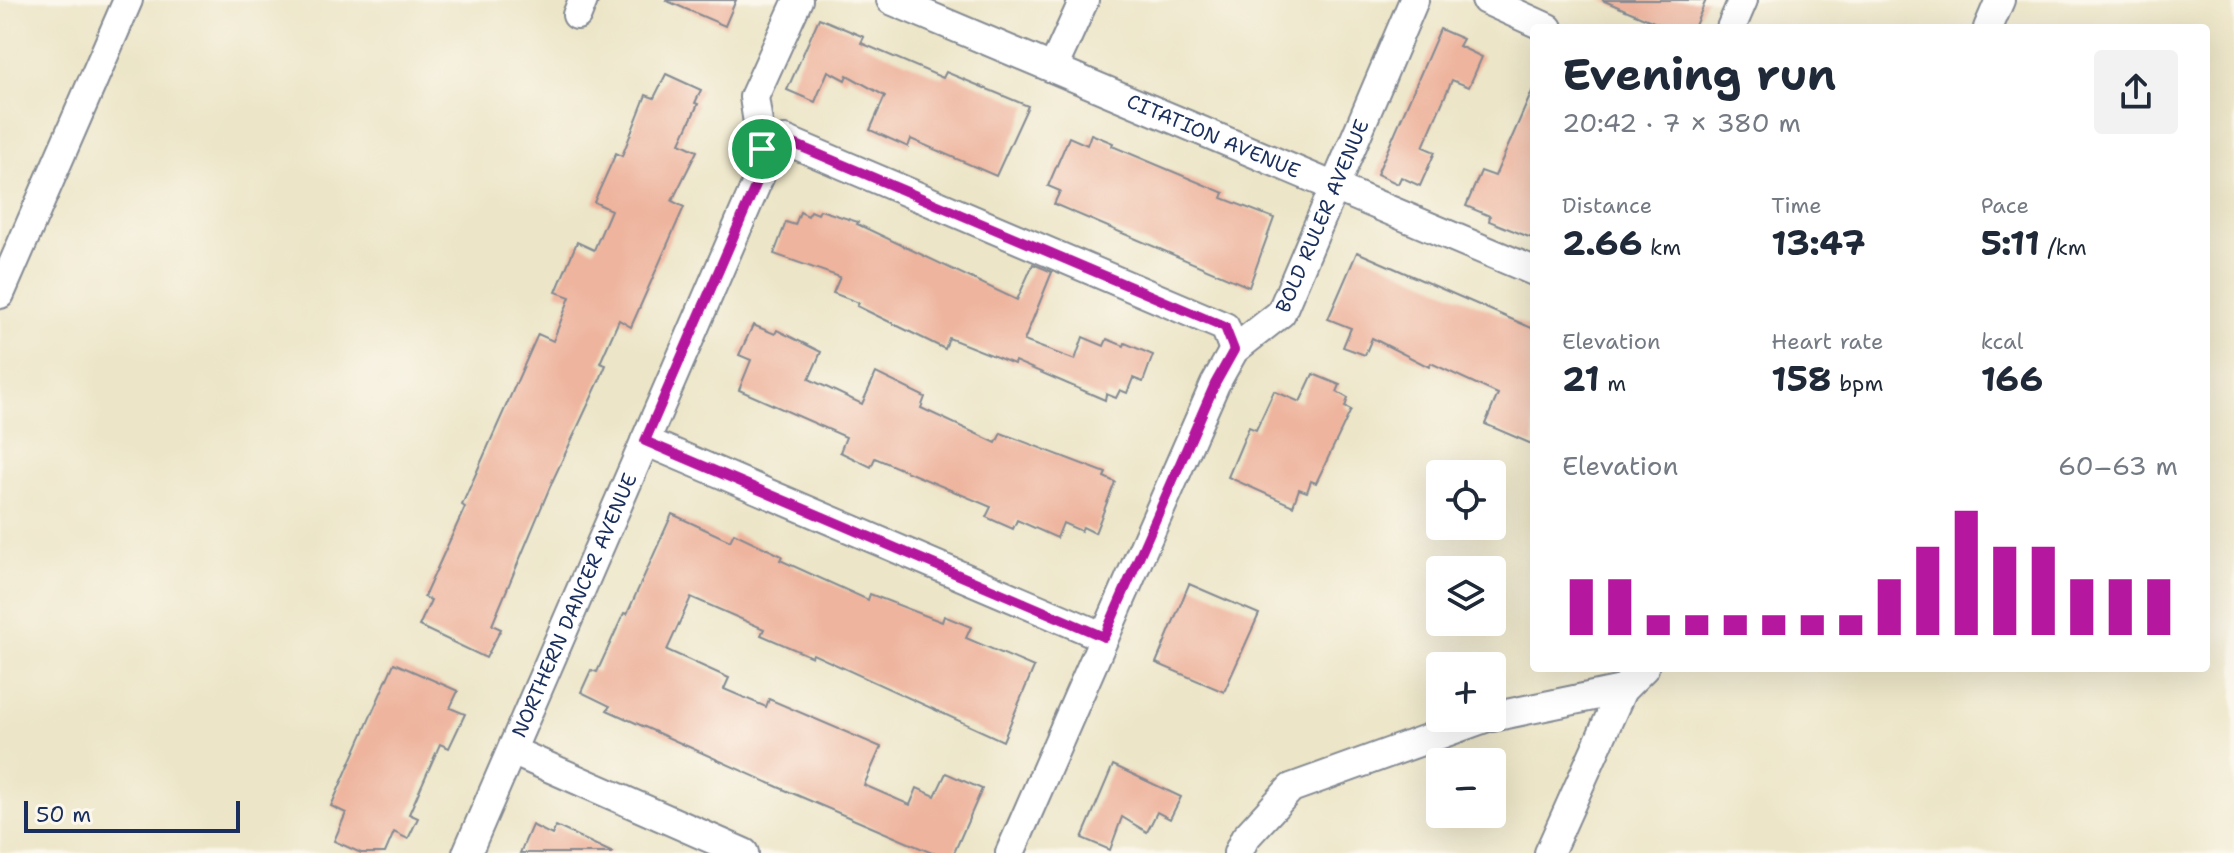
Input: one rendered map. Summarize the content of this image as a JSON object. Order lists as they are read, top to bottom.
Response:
{
  "streets": {
    "street": ["CITATION AVENUE", "BOLD RULER AVENUE", "NORTHERN DANCER AVENUE"]
  },
  "crossings": [
    ["CITATION AVENUE", "BOLD RULER AVENUE"]
  ],
  "scale_bar": "50 m",
  "page": {
    "heading": ["Evening run", "20:42 · 7 × 380 m"],
    "stats": [
      ["Distance", "2.66 km"],
      ["Time", "13:47"],
      ["Pace", "5:11 /km"],
      ["Elevation", "21 m"],
      ["Heart rate", "158 bpm"],
      ["kcal", "166"]
    ],
    "chart": ["Elevation", "60–63 m"],
    "map_buttons": ["+", "−"],
    "scale": "50 m"
  }
}
